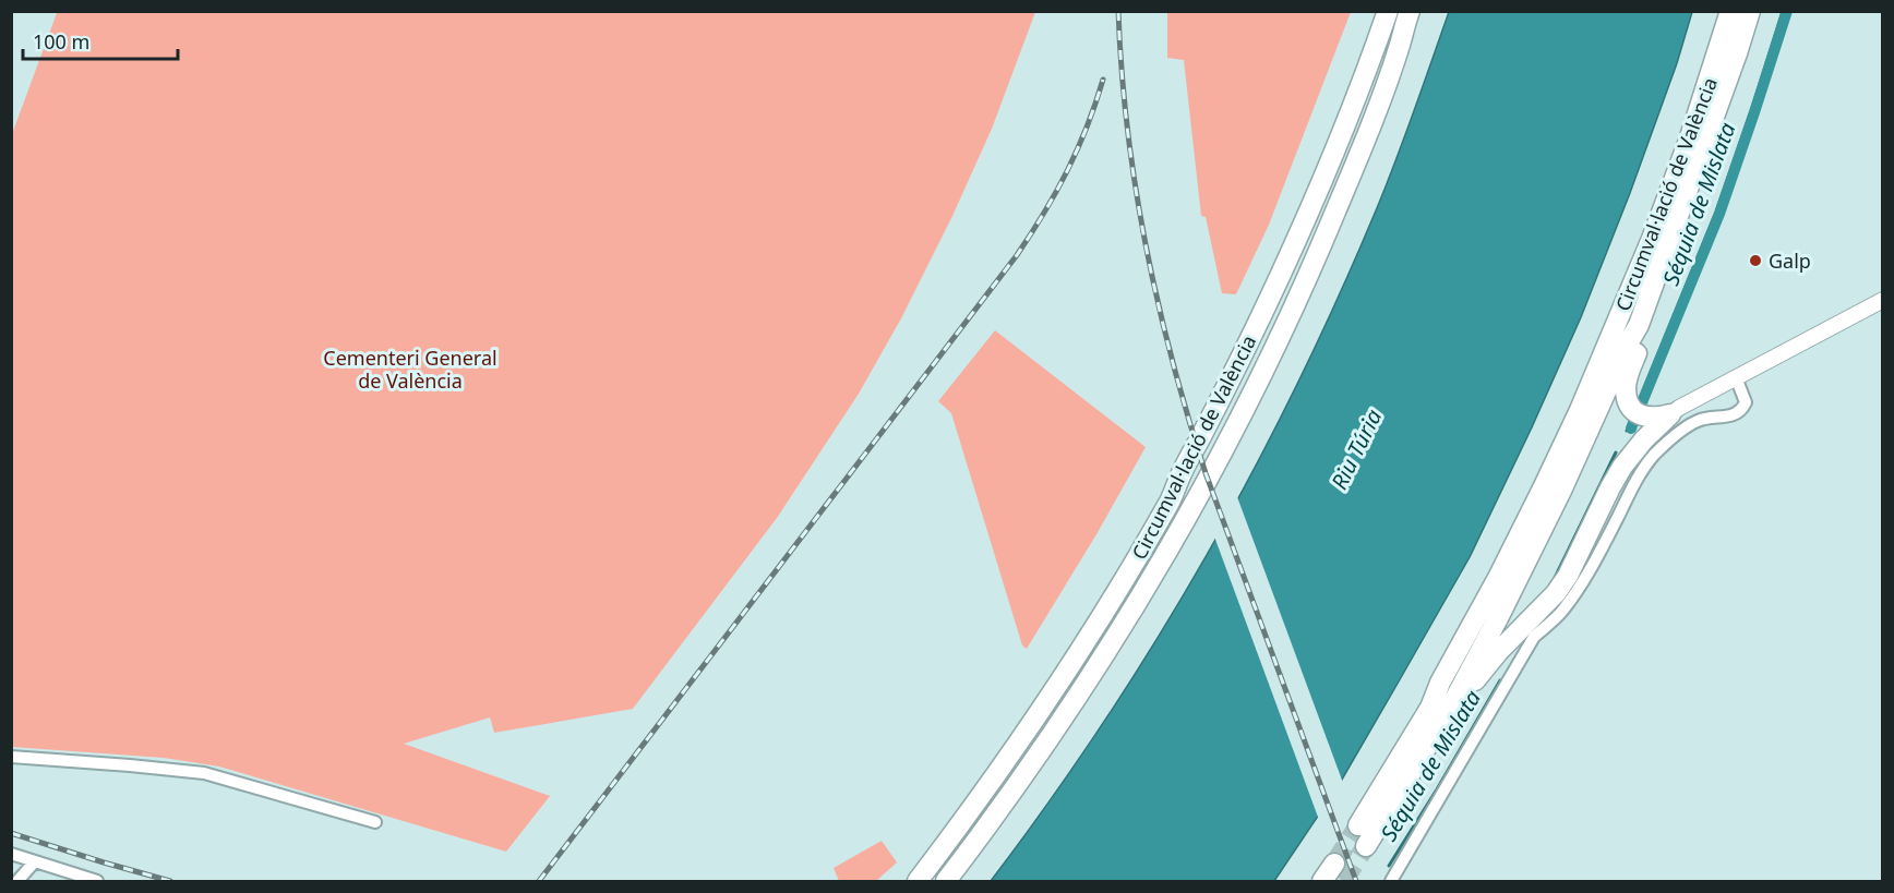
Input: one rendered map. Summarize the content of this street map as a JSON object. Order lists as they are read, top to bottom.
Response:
{
  "streets": {
    "highway": ["Circumval·lació de València"]
  },
  "water": ["Séquia de Mislata", "Riu Túria"],
  "parks": ["Cementeri General de València"],
  "places": ["Galp"],
  "scale_bar": "100 m"
}
